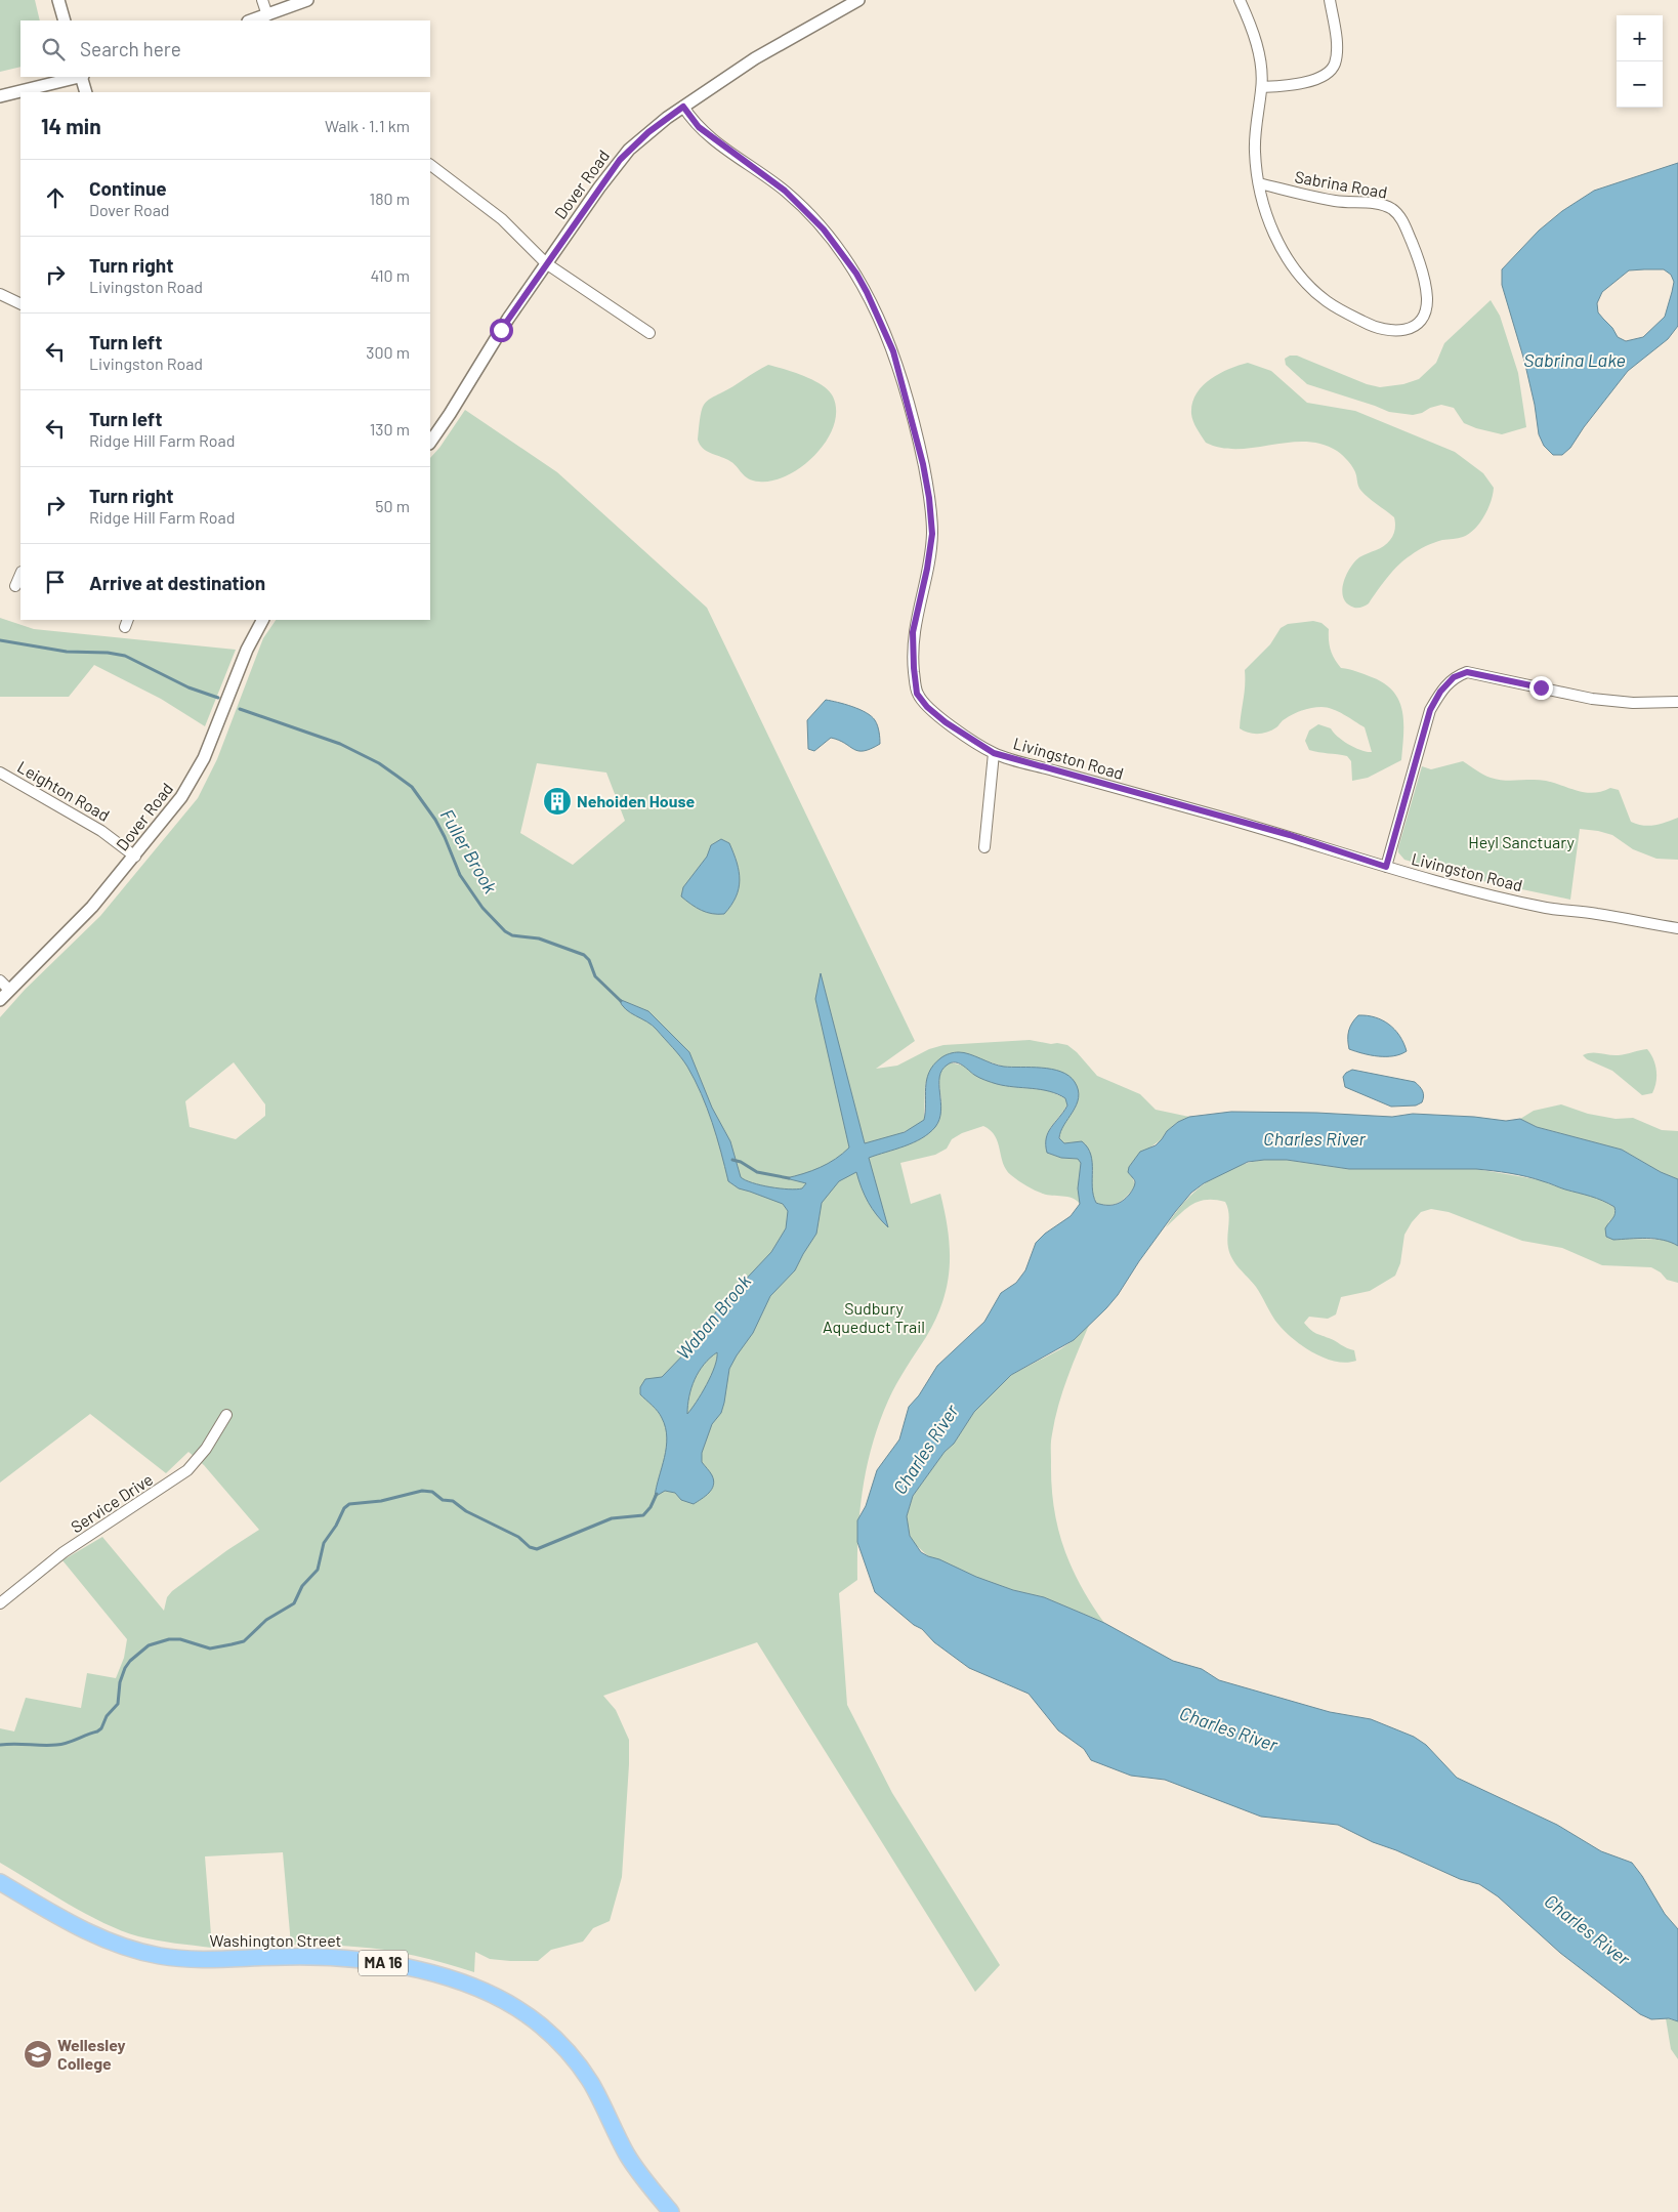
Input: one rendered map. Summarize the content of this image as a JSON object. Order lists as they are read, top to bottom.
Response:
{
  "streets": {
    "main road": ["Washington Street", "MA 16"],
    "street": [
      "Dover Road",
      "Sabrina Road",
      "Livingston Road",
      "Leighton Road",
      "Service Drive"
    ]
  },
  "crossings": [
    ["Dover Road", "Livingston Road"],
    ["Dover Road", "Leighton Road"]
  ],
  "water": [
    "Sabrina Lake",
    "Fuller Brook",
    "Charles River",
    "Waban Brook"
  ],
  "parks": ["Heyl Sanctuary", "Sudbury Aqueduct Trail"],
  "places": {
    "building": ["Nehoiden House"],
    "school or university": ["Wellesley College"]
  },
  "page": {
    "map_buttons": ["+", "−"],
    "search": "Search here",
    "heading": ["14 min", "Walk · 1.1 km"],
    "list": [
      ["Continue", "Dover Road", "180 m"],
      ["Turn right", "Livingston Road", "410 m"],
      ["Turn left", "Livingston Road", "300 m"],
      ["Turn left", "Ridge Hill Farm Road", "130 m"],
      ["Turn right", "Ridge Hill Farm Road", "50 m"],
      "Arrive at destination"
    ]
  }
}
